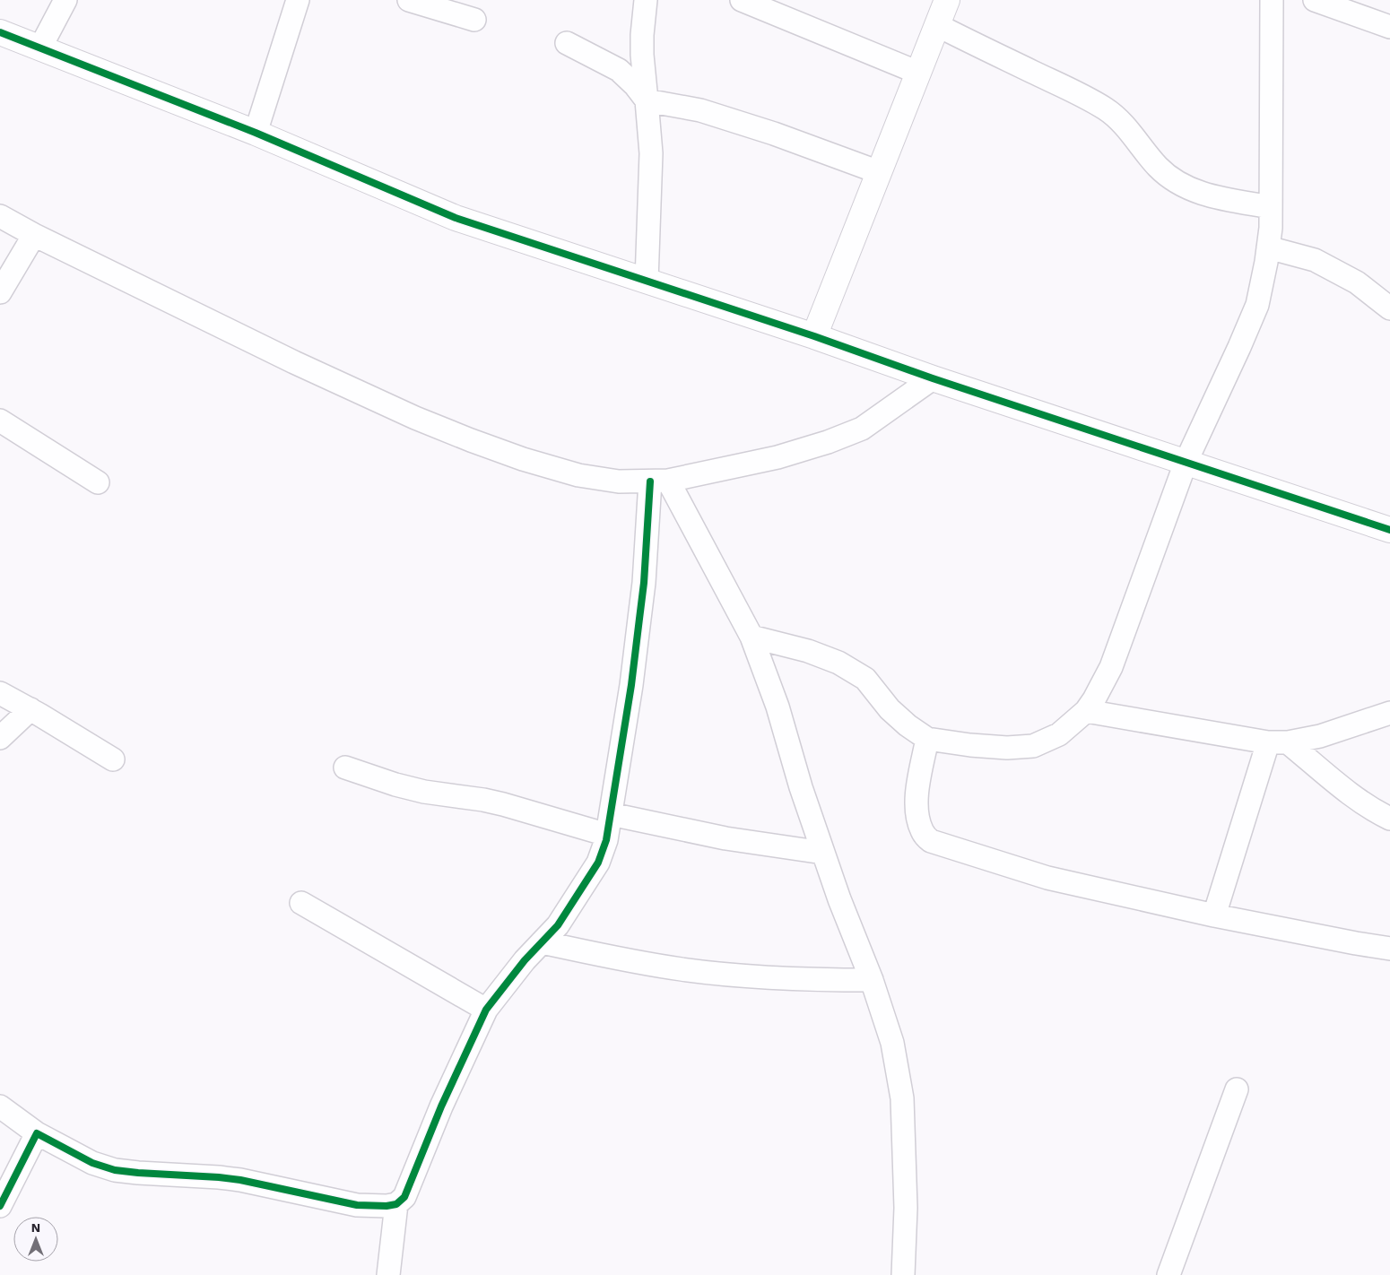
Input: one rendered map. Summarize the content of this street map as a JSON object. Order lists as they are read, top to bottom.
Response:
{
  "north": "top"
}
